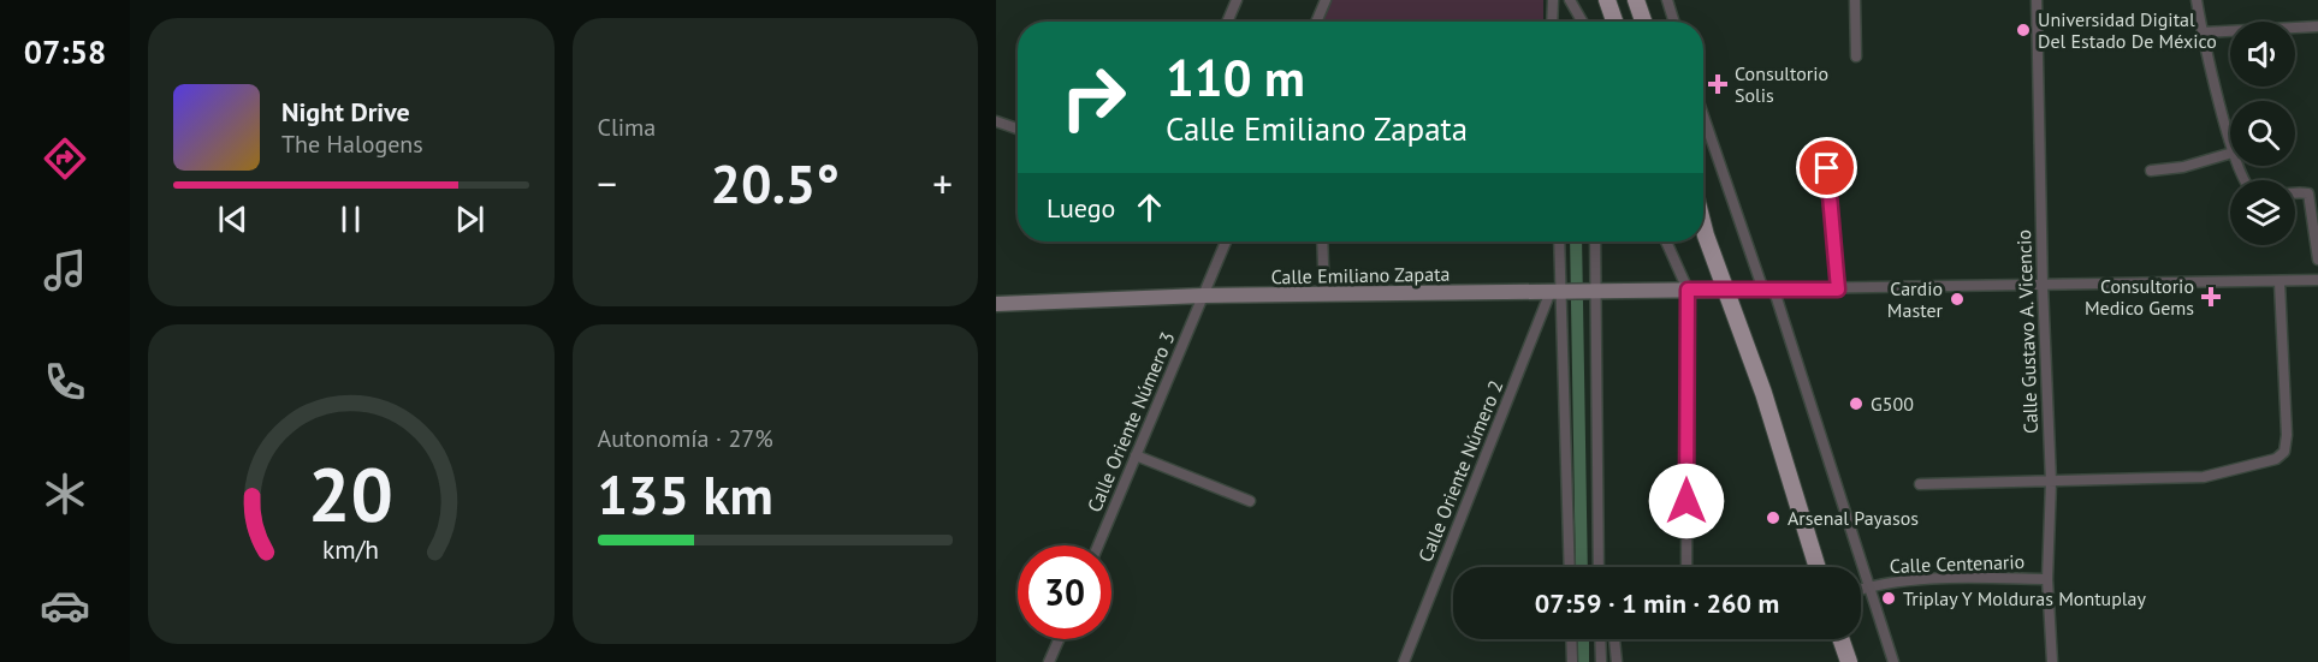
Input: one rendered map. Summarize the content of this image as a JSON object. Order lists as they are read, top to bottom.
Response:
{
  "streets": {
    "street": [
      "Calle Emiliano Zapata",
      "Calle Gustavo A. Vicencio",
      "Calle Oriente Número 3",
      "Calle Oriente Número 2",
      "Calle Centenario"
    ]
  },
  "crossings": [
    ["Calle Emiliano Zapata", "Calle Oriente Número 3"],
    ["Calle Emiliano Zapata", "Calle Oriente Número 2"],
    ["Calle Gustavo A. Vicencio", "Calle Centenario"]
  ],
  "places": {
    "other": [
      "Universidad Digital Del Estado De México",
      "Cardio Master",
      "G500",
      "Arsenal Payasos",
      "Triplay Y Molduras Montuplay"
    ],
    "health": ["Consultorio Solis", "Consultorio Medico Gems"]
  },
  "page": {
    "tabs": "07:58",
    "tile": [
      "Clima",
      ["Autonomía · 27%", "135 km"]
    ],
    "turn": ["110 m", "Calle Emiliano Zapata"],
    "song": ["Night Drive", "The Halogens"],
    "heat": ["−", "20.5°", "+"],
    "then": "Luego",
    "limit": "30",
    "trip": "07:59 · 1 min · 260 m",
    "gauge": ["20", "km/h"]
  }
}
